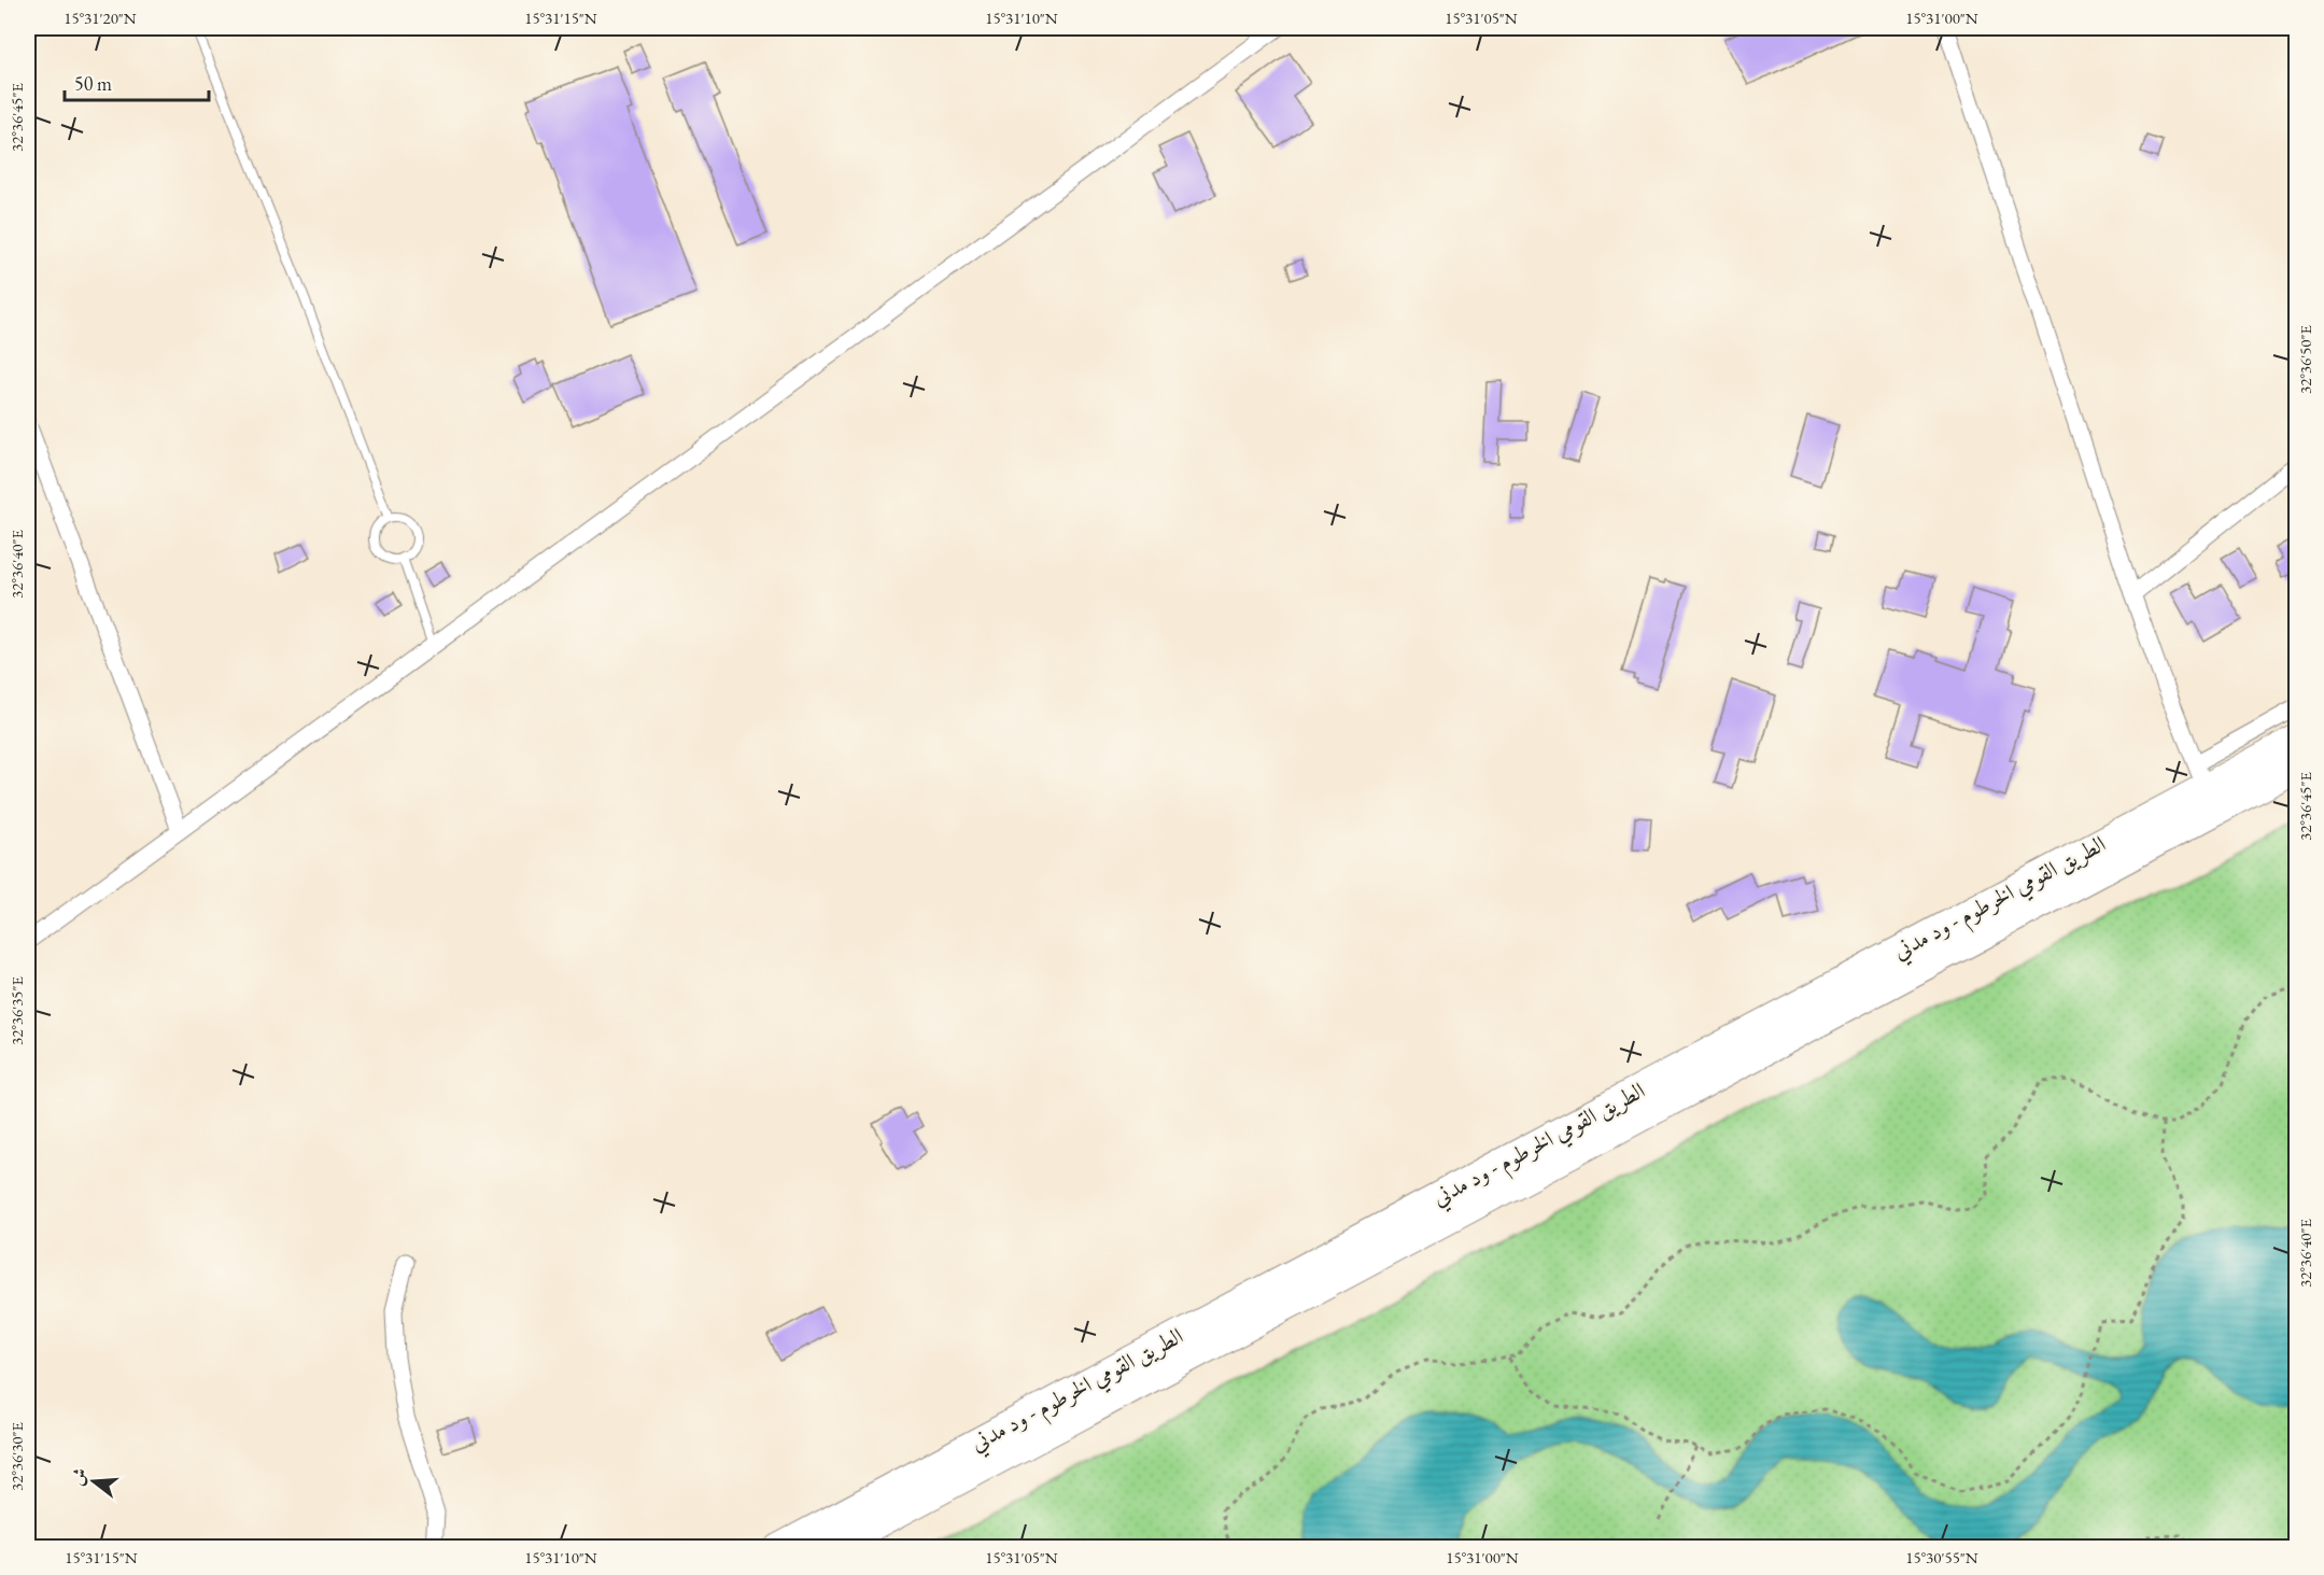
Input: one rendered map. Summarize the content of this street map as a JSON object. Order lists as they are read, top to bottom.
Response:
{
  "streets": {
    "highway": ["الطريق القومي الخرطوم - ود مدني"]
  },
  "scale_bar": "50 m",
  "north": "left",
  "coordinates": [
    "15°31'20\"N",
    "15°31'15\"N",
    "15°31'10\"N",
    "15°31'05\"N",
    "15°31'00\"N",
    "32°36'45\"E",
    "32°36'50\"E",
    "32°36'40\"E",
    "32°36'35\"E",
    "32°36'30\"E",
    "15°30'55\"N"
  ]
}
